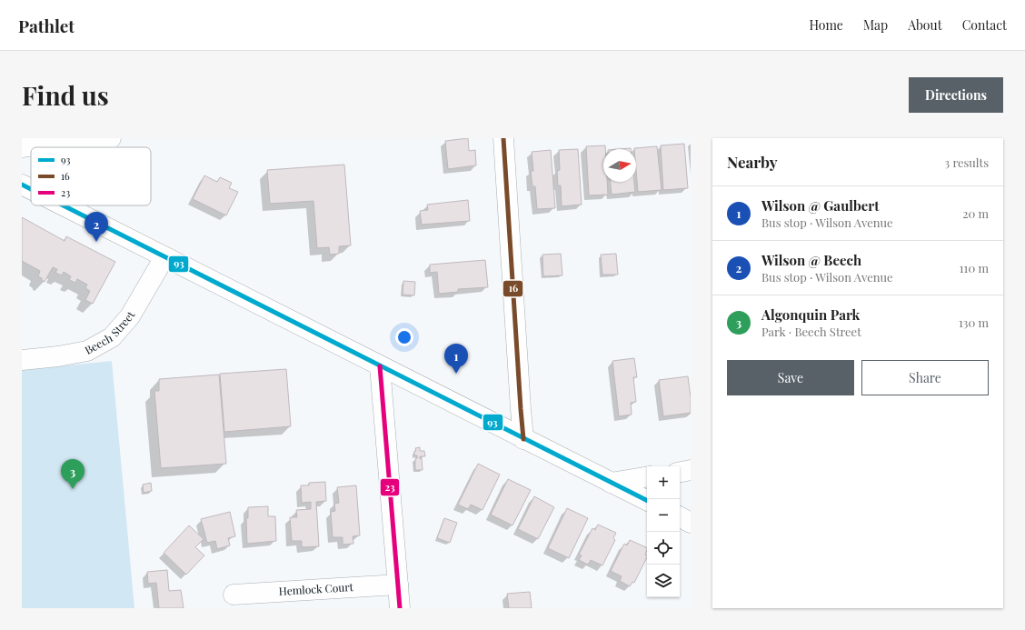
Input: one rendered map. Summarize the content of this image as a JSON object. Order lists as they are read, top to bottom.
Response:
{
  "streets": {
    "street": ["Beech Street", "Hemlock Court"]
  },
  "lines": ["transit line 16", "transit line 93", "transit line 23"],
  "legend": ["93", "16", "23"],
  "north": "right",
  "page": {
    "header": "Pathlet",
    "nav": [
      "Home",
      "Map",
      "About",
      "Contact"
    ],
    "buttons": [
      "Directions",
      ["Save", "Share"]
    ],
    "title": "Find us",
    "heading": ["Nearby", "3 results"],
    "list": [
      {
        "mark": "1",
        "name": "Wilson @ Gaulbert",
        "note": "Bus stop · Wilson Avenue",
        "value": "20 m"
      },
      {
        "mark": "2",
        "name": "Wilson @ Beech",
        "note": "Bus stop · Wilson Avenue",
        "value": "110 m"
      },
      {
        "mark": "3",
        "name": "Algonquin Park",
        "note": "Park · Beech Street",
        "value": "130 m"
      }
    ],
    "pins": ["2", "1", "3"],
    "map_buttons": ["+", "−"]
  }
}
